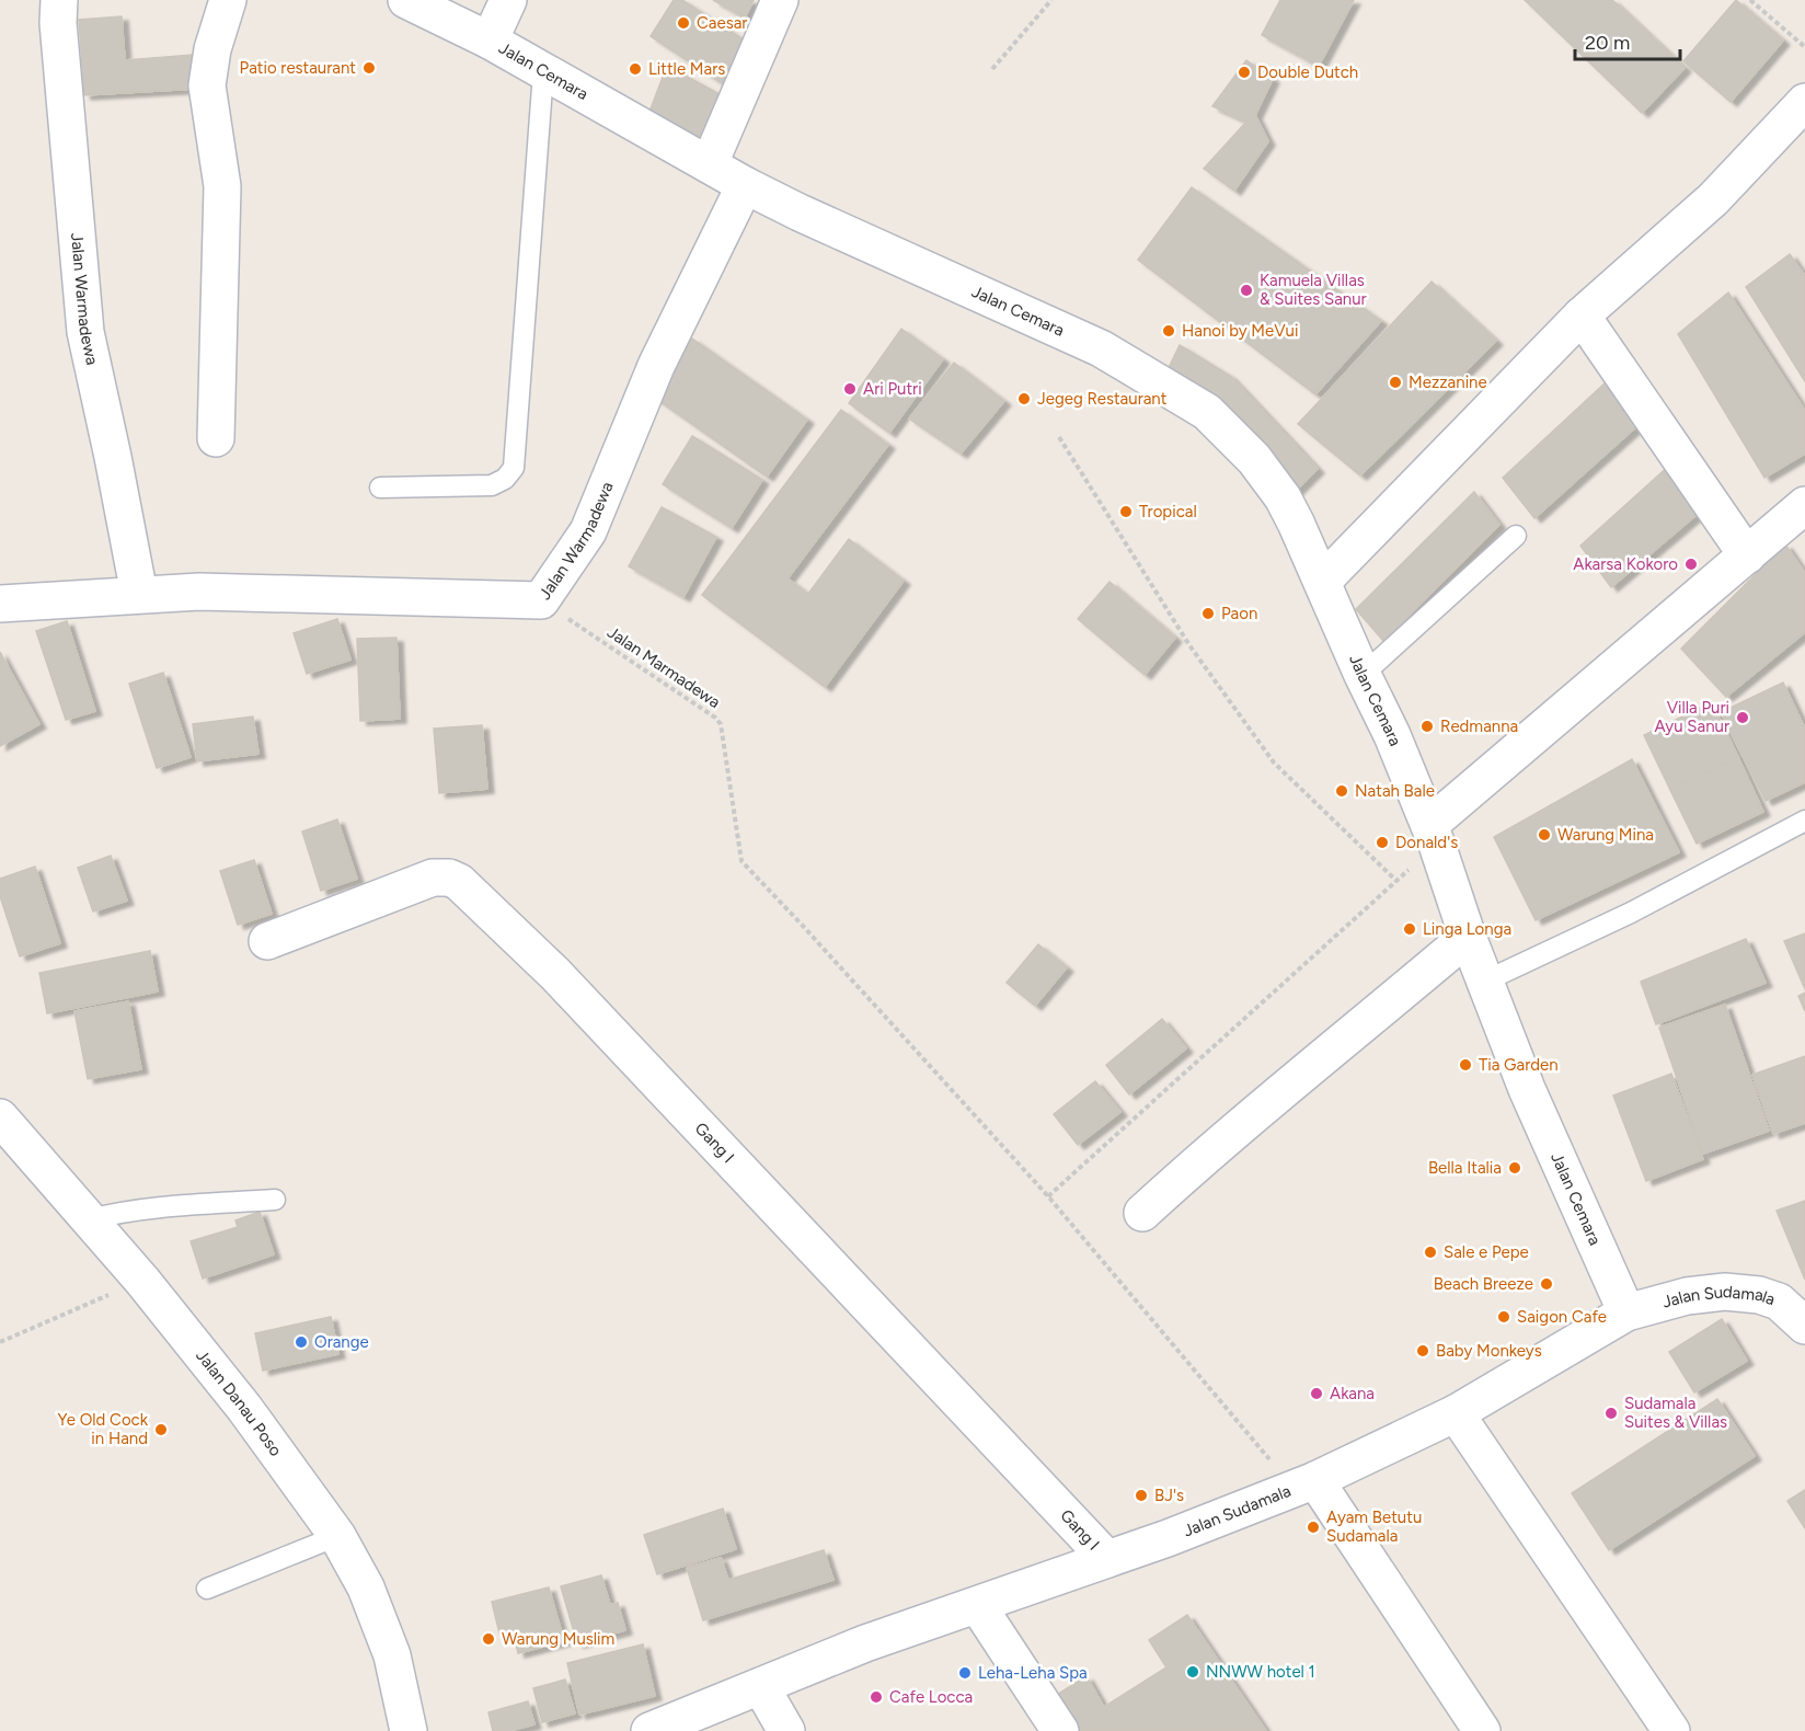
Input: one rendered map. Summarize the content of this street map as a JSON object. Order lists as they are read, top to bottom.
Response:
{
  "streets": {
    "street": [
      "Jalan Cemara",
      "Jalan Warmadewa",
      "Gang I",
      "Jalan Sudamala",
      "Jalan Danau Poso"
    ],
    "path": ["Jalan Marmadewa"]
  },
  "crossings": [
    ["Jalan Cemara", "Jalan Warmadewa"],
    ["Jalan Cemara", "Jalan Sudamala"],
    ["Jalan Warmadewa", "Jalan Marmadewa"],
    ["Gang I", "Jalan Sudamala"]
  ],
  "places": [
    "Caesar",
    "Patio restaurant",
    "Little Mars",
    "Double Dutch",
    "Kamuela Villas & Suites Sanur",
    "Hanoi by MeVui",
    "Mezzanine",
    "Ari Putri",
    "Jegeg Restaurant",
    "Tropical",
    "Akarsa Kokoro",
    "Paon",
    "Villa Puri Ayu Sanur",
    "Redmanna",
    "Natah Bale",
    "Warung Mina",
    "Donald's",
    "Linga Longa",
    "Tia Garden",
    "Bella Italia",
    "Sale e Pepe",
    "Beach Breeze",
    "Saigon Cafe",
    "Orange",
    "Baby Monkeys",
    "Akana",
    "Sudamala Suites & Villas",
    "Ye Old Cock in Hand",
    "BJ's",
    "Ayam Betutu Sudamala",
    "Warung Muslim",
    "NNWW hotel 1",
    "Leha-Leha Spa",
    "Cafe Locca"
  ],
  "scale_bar": "20 m"
}
